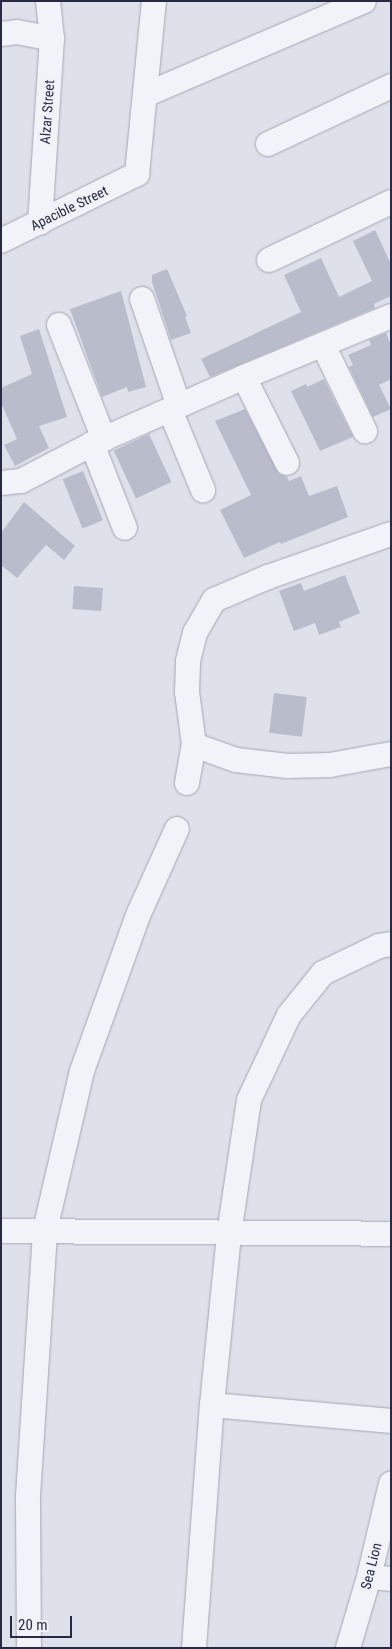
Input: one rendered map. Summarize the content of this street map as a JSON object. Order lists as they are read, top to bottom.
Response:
{
  "streets": {
    "street": ["Alzar Street", "Apacible Street", "Sea Lion"]
  },
  "crossings": [
    ["Alzar Street", "Apacible Street"]
  ],
  "scale_bar": "20 m"
}
